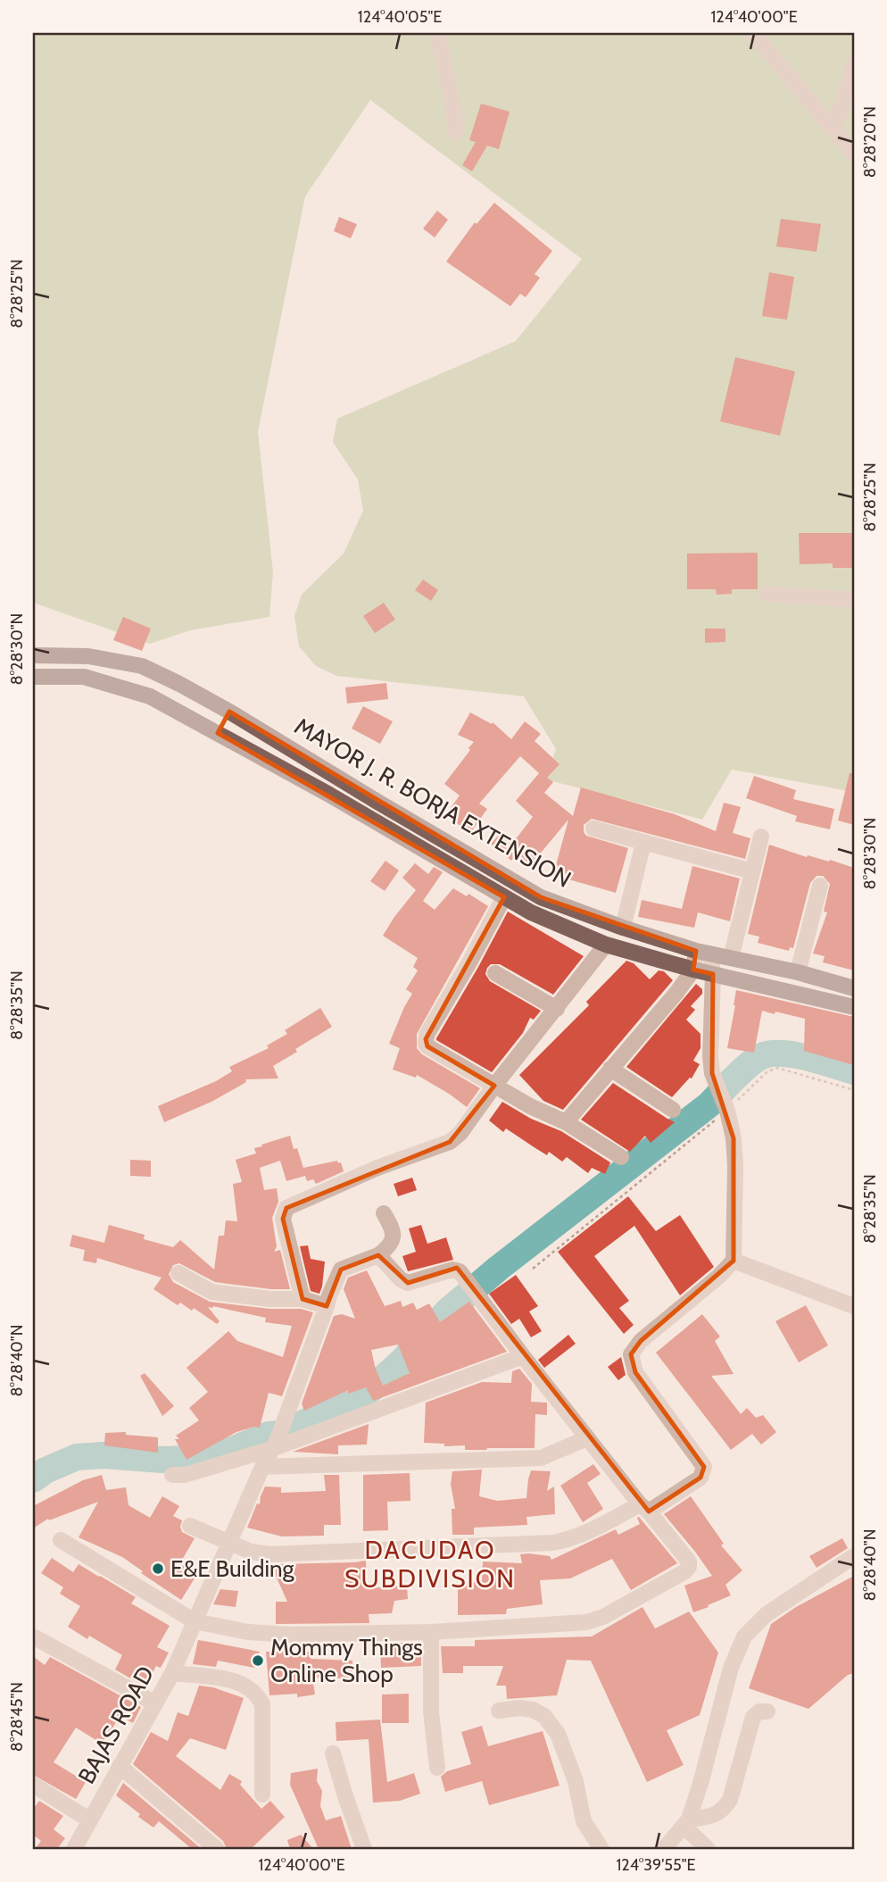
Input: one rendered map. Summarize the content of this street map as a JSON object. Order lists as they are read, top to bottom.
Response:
{
  "streets": {
    "main road": ["MAYOR J. R. BORJA EXTENSION"],
    "street": ["BAJAS ROAD"]
  },
  "districts": ["DACUDAO SUBDIVISION"],
  "places": ["E&E Building", "Mommy Things Online Shop"],
  "coordinates": [
    "124°40'05\"E",
    "124°40'00\"E",
    "8°28'20\"N",
    "8°28'25\"N",
    "8°28'30\"N",
    "8°28'35\"N",
    "8°28'40\"N",
    "8°28'45\"N",
    "124°39'55\"E"
  ]
}
